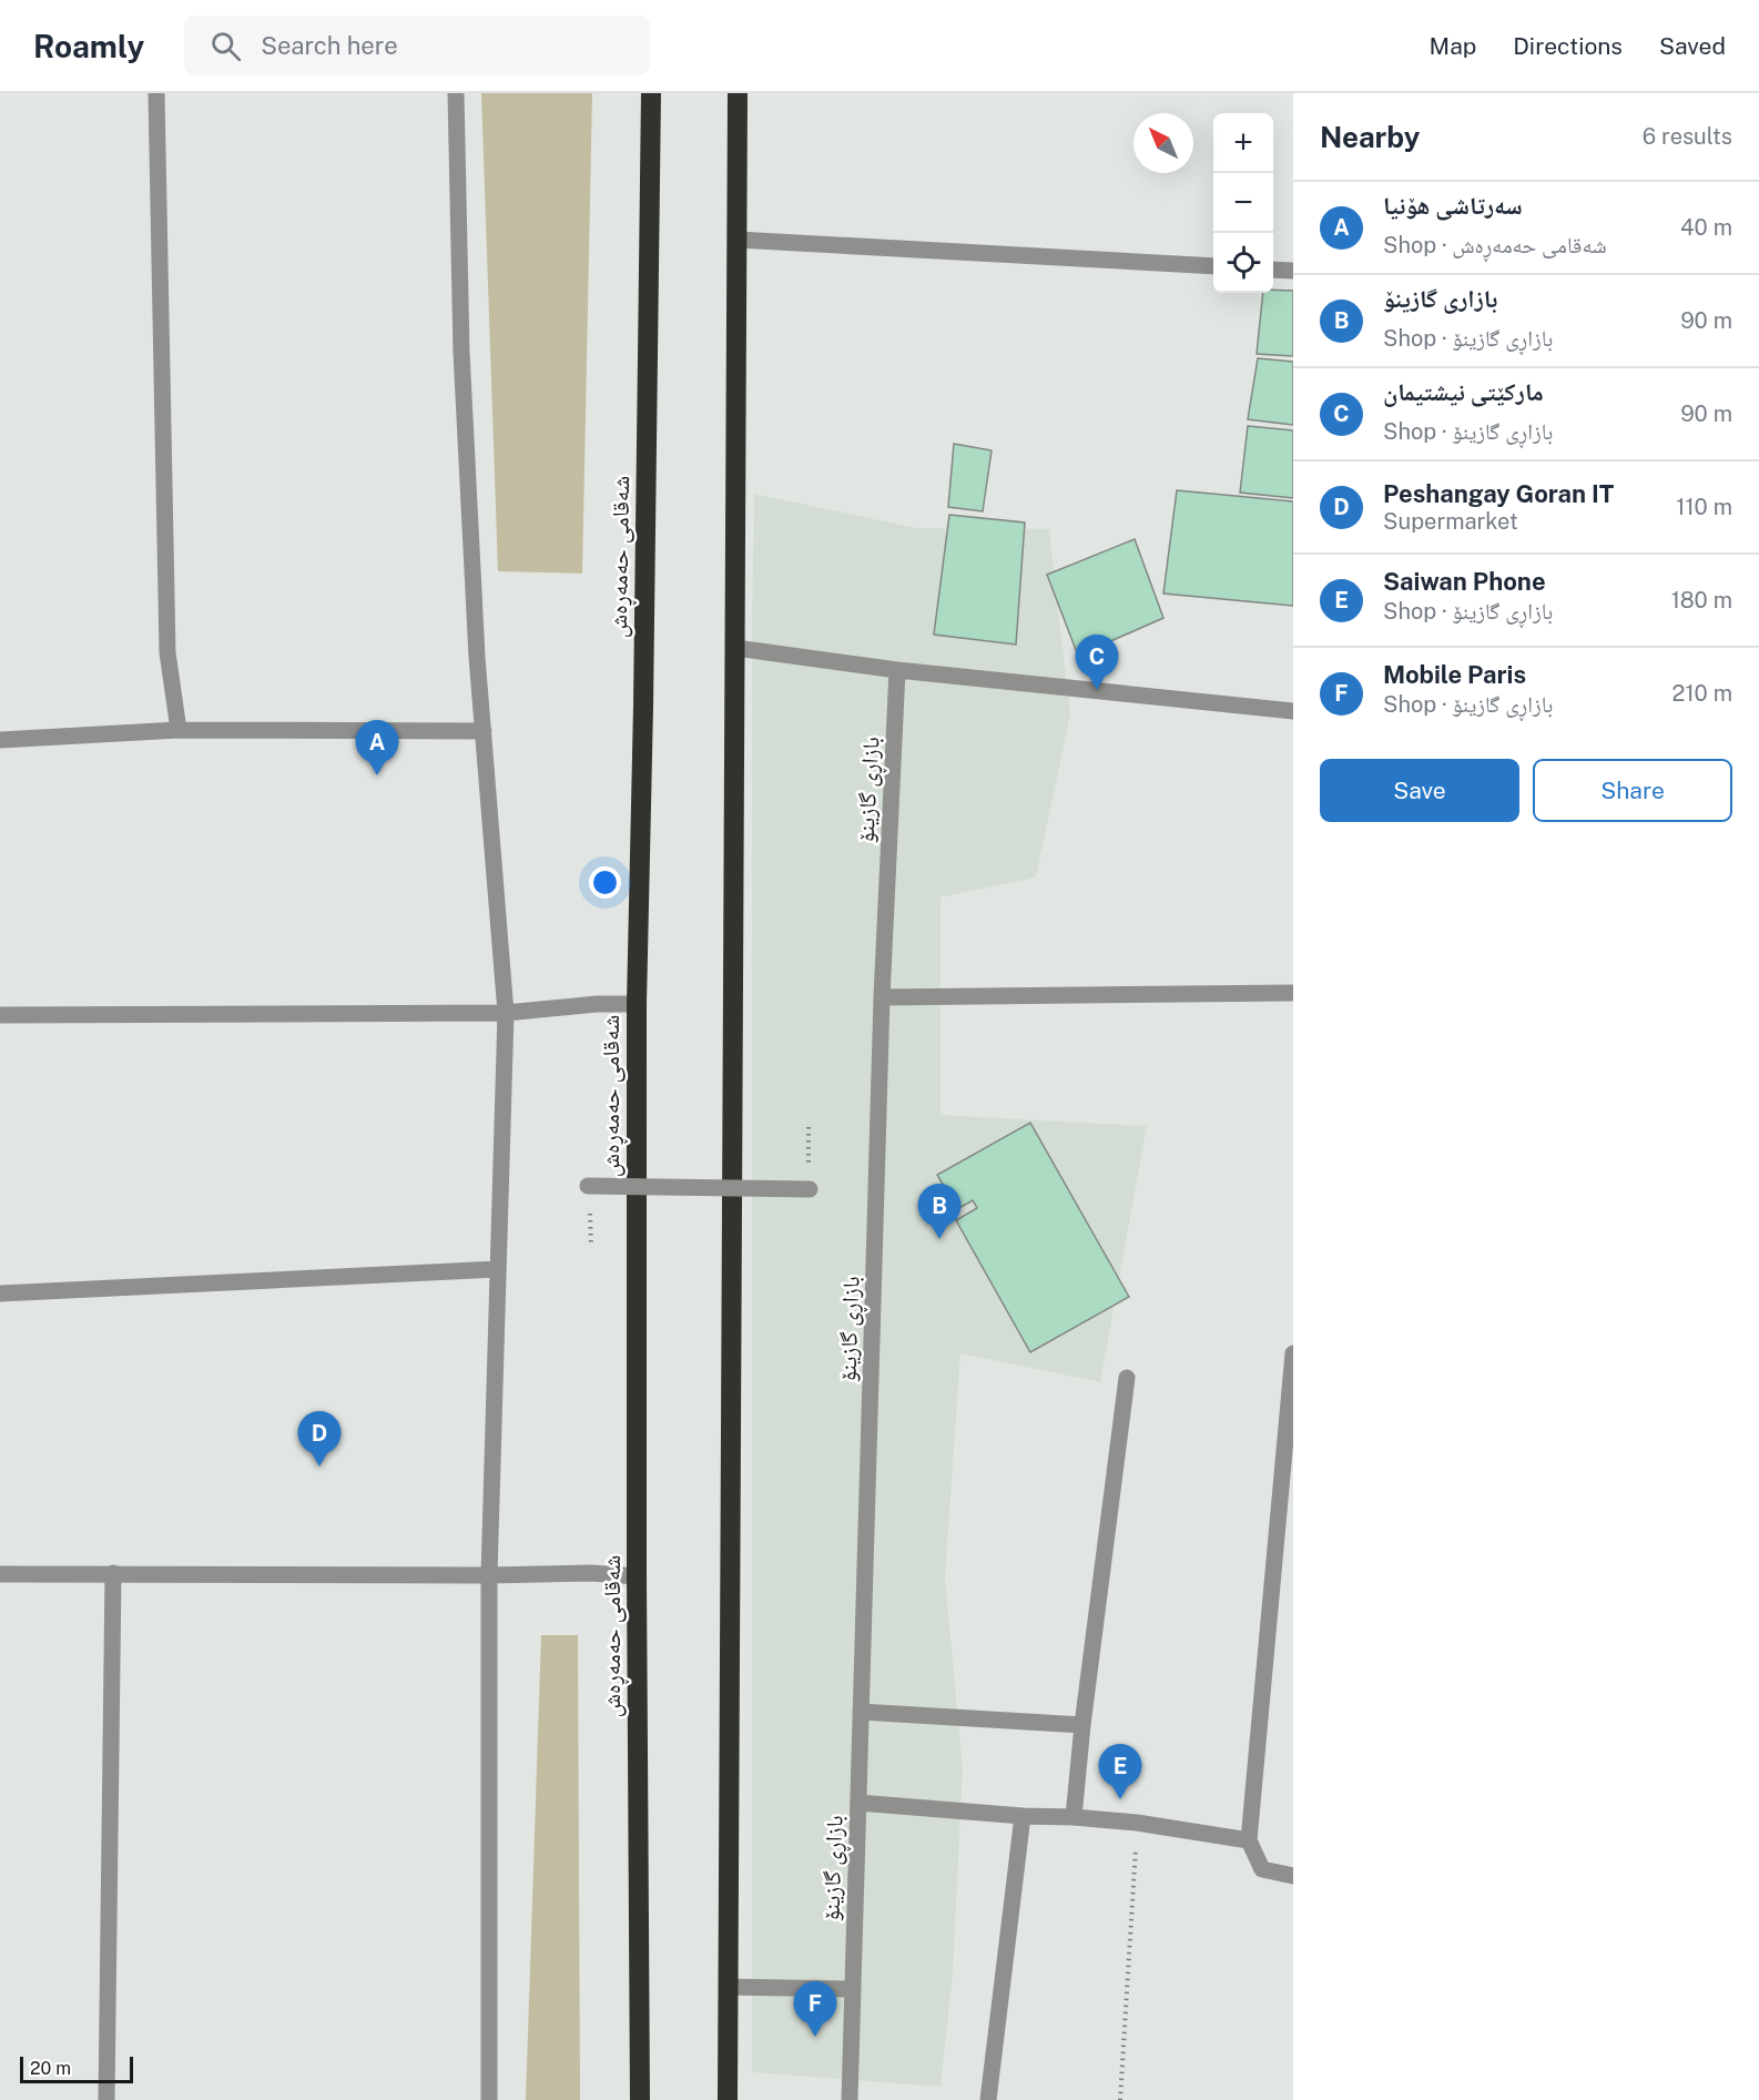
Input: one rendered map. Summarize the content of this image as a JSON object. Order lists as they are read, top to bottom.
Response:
{
  "streets": {
    "highway": ["شەقامی حەمەڕەش"],
    "street": ["بازاڕی گازینۆ"]
  },
  "scale_bar": "20 m",
  "north": "top left",
  "page": {
    "header": "Roamly",
    "search": "Search here",
    "nav": ["Map", "Directions", "Saved"],
    "heading": ["Nearby", "6 results"],
    "map_buttons": ["+", "−"],
    "list": [
      {
        "mark": "A",
        "name": "سەرتاشی هۆنیا",
        "note": "Shop · شەقامی حەمەڕەش",
        "value": "40 m"
      },
      {
        "mark": "B",
        "name": "بازاری گازینۆ",
        "note": "Shop · بازاڕی گازینۆ",
        "value": "90 m"
      },
      {
        "mark": "C",
        "name": "مارکێتی نیشتیمان",
        "note": "Shop · بازاڕی گازینۆ",
        "value": "90 m"
      },
      {
        "mark": "D",
        "name": "Peshangay Goran IT",
        "note": "Supermarket",
        "value": "110 m"
      },
      {
        "mark": "E",
        "name": "Saiwan Phone",
        "note": "Shop · بازاڕی گازینۆ",
        "value": "180 m"
      },
      {
        "mark": "F",
        "name": "Mobile Paris",
        "note": "Shop · بازاڕی گازینۆ",
        "value": "210 m"
      }
    ],
    "pins": [
      "C",
      "A",
      "B",
      "D",
      "E",
      "F"
    ],
    "buttons": ["Save", "Share"],
    "scale": "20 m"
  }
}
